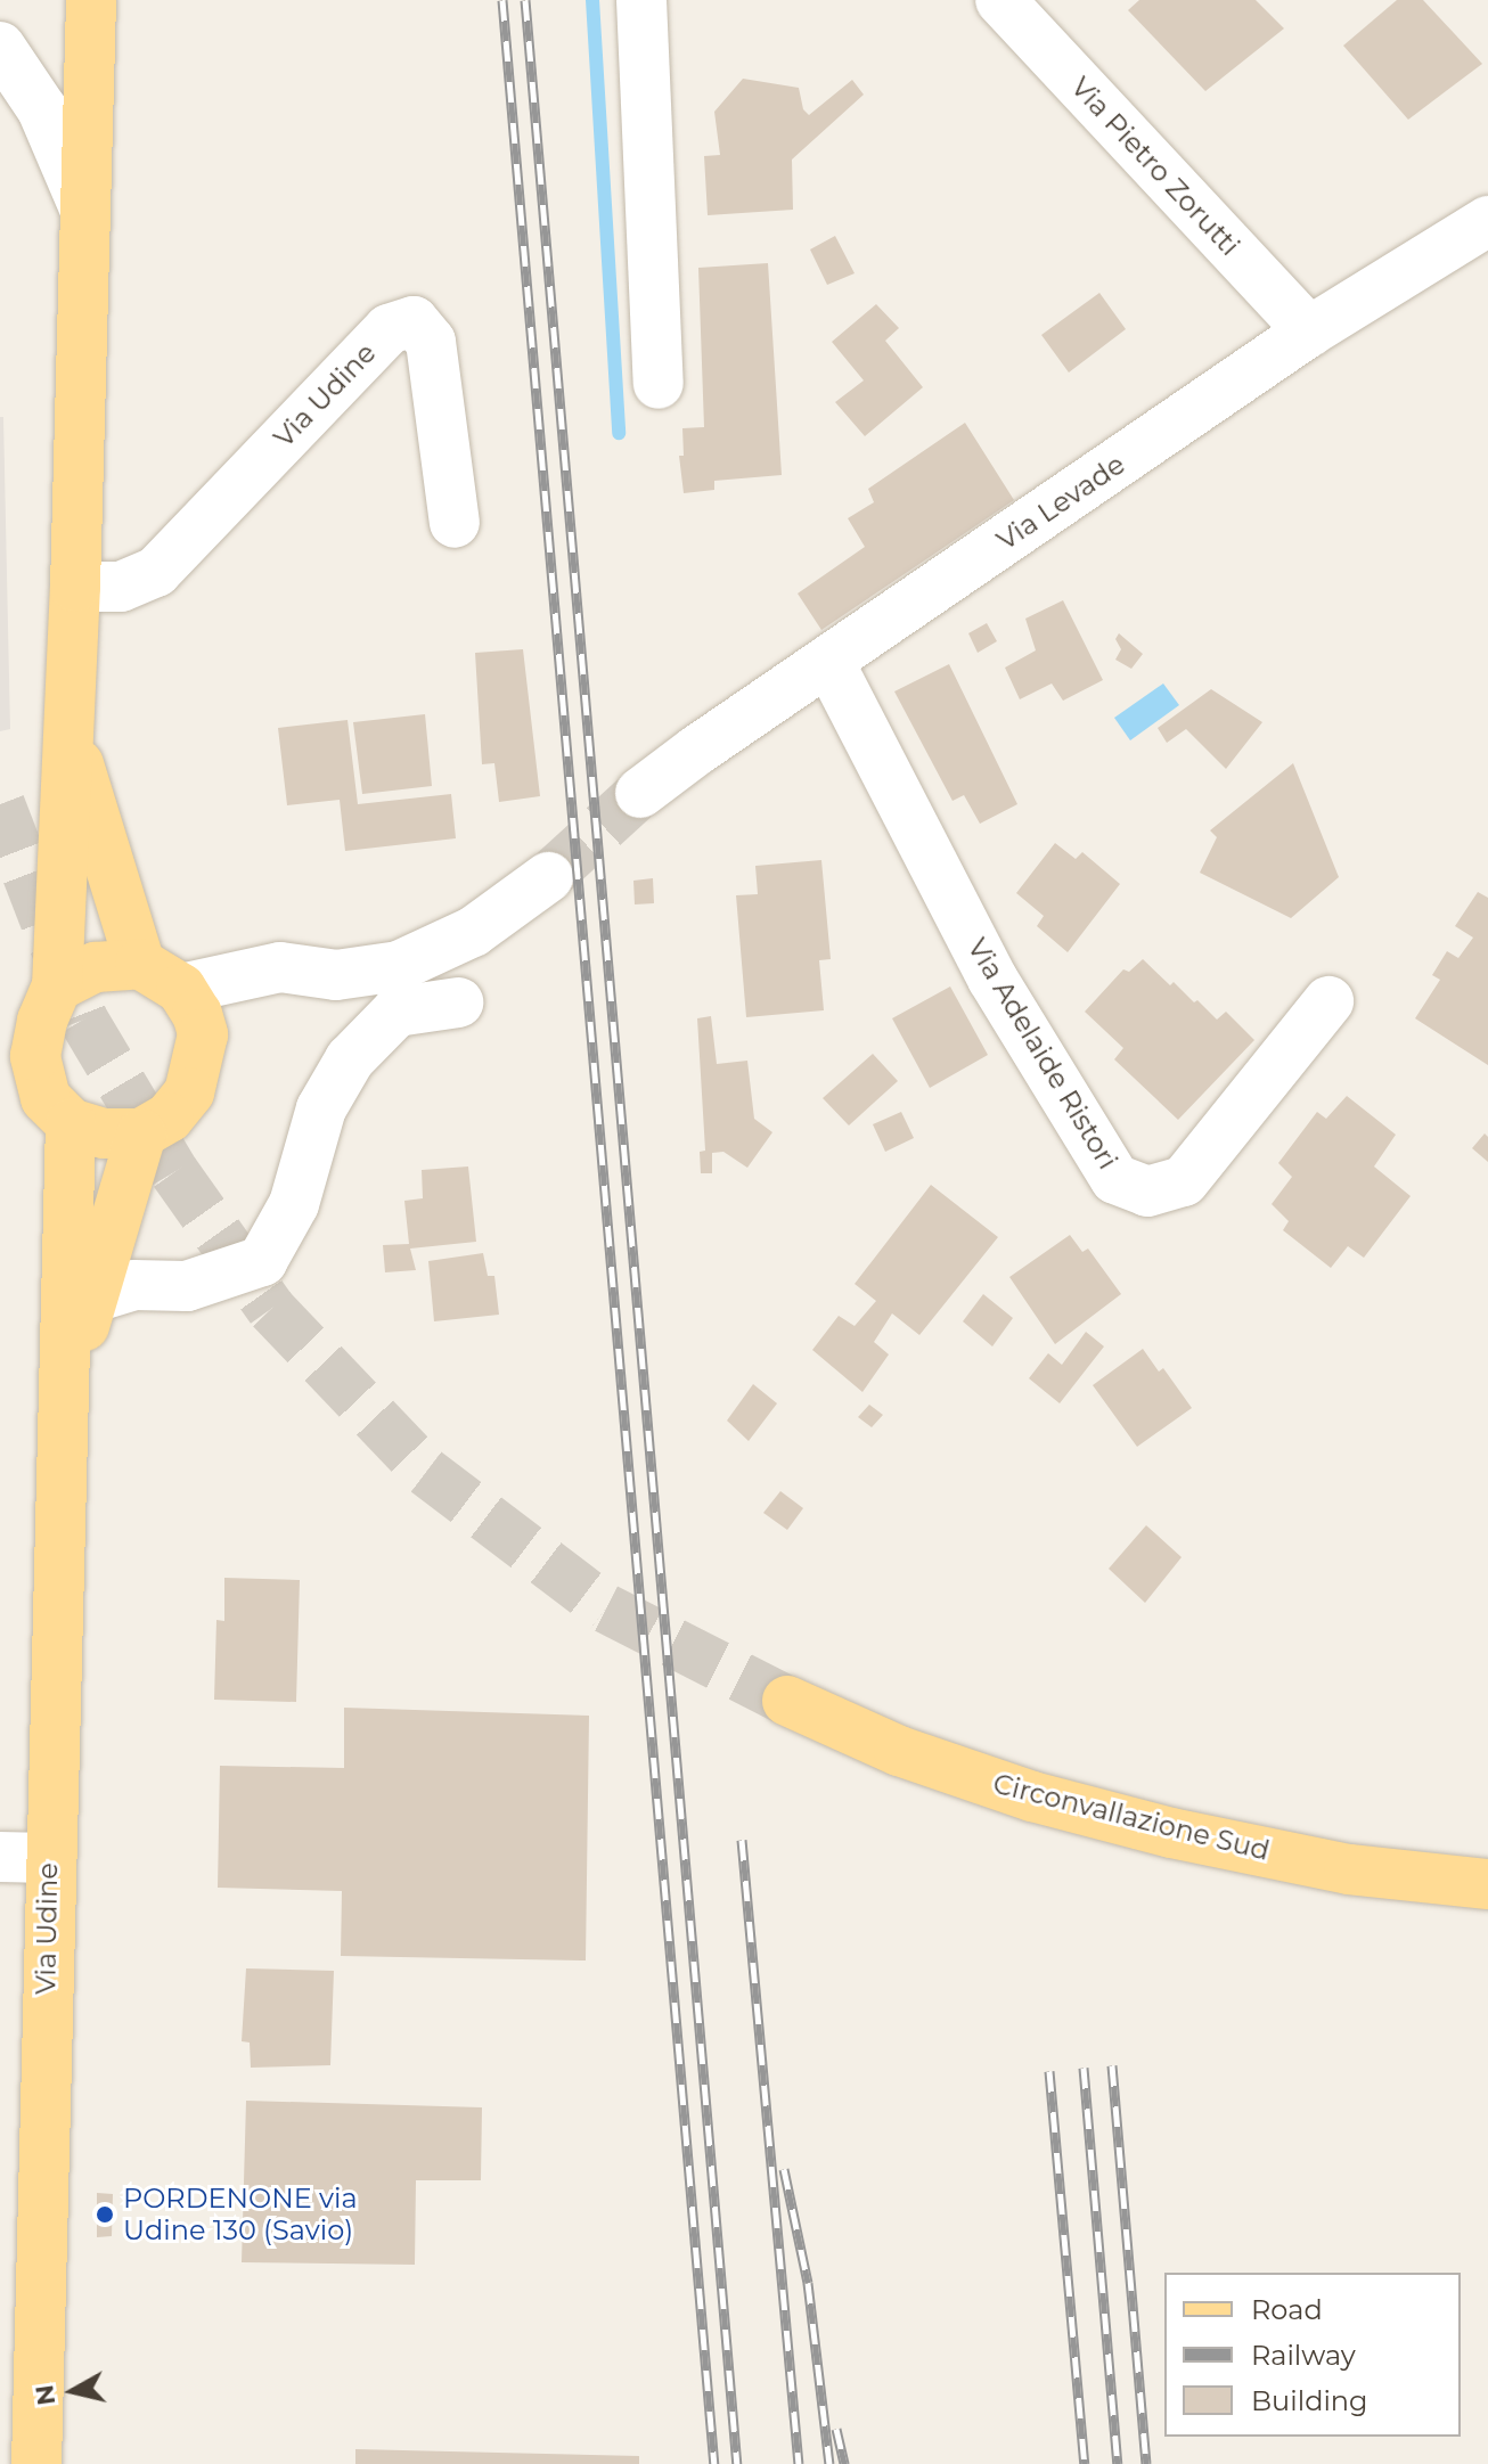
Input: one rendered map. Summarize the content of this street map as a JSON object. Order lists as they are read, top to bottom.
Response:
{
  "streets": {
    "main road": ["Via Udine", "Circonvallazione Sud"],
    "street": ["Via Pietro Zorutti", "Via Levade", "Via Adelaide Ristori"]
  },
  "crossings": [
    ["Via Pietro Zorutti", "Via Levade"],
    ["Via Levade", "Via Adelaide Ristori"]
  ],
  "places": ["PORDENONE via Udine 130 (Savio)"],
  "legend": ["Road", "Railway", "Building"],
  "north": "left"
}
